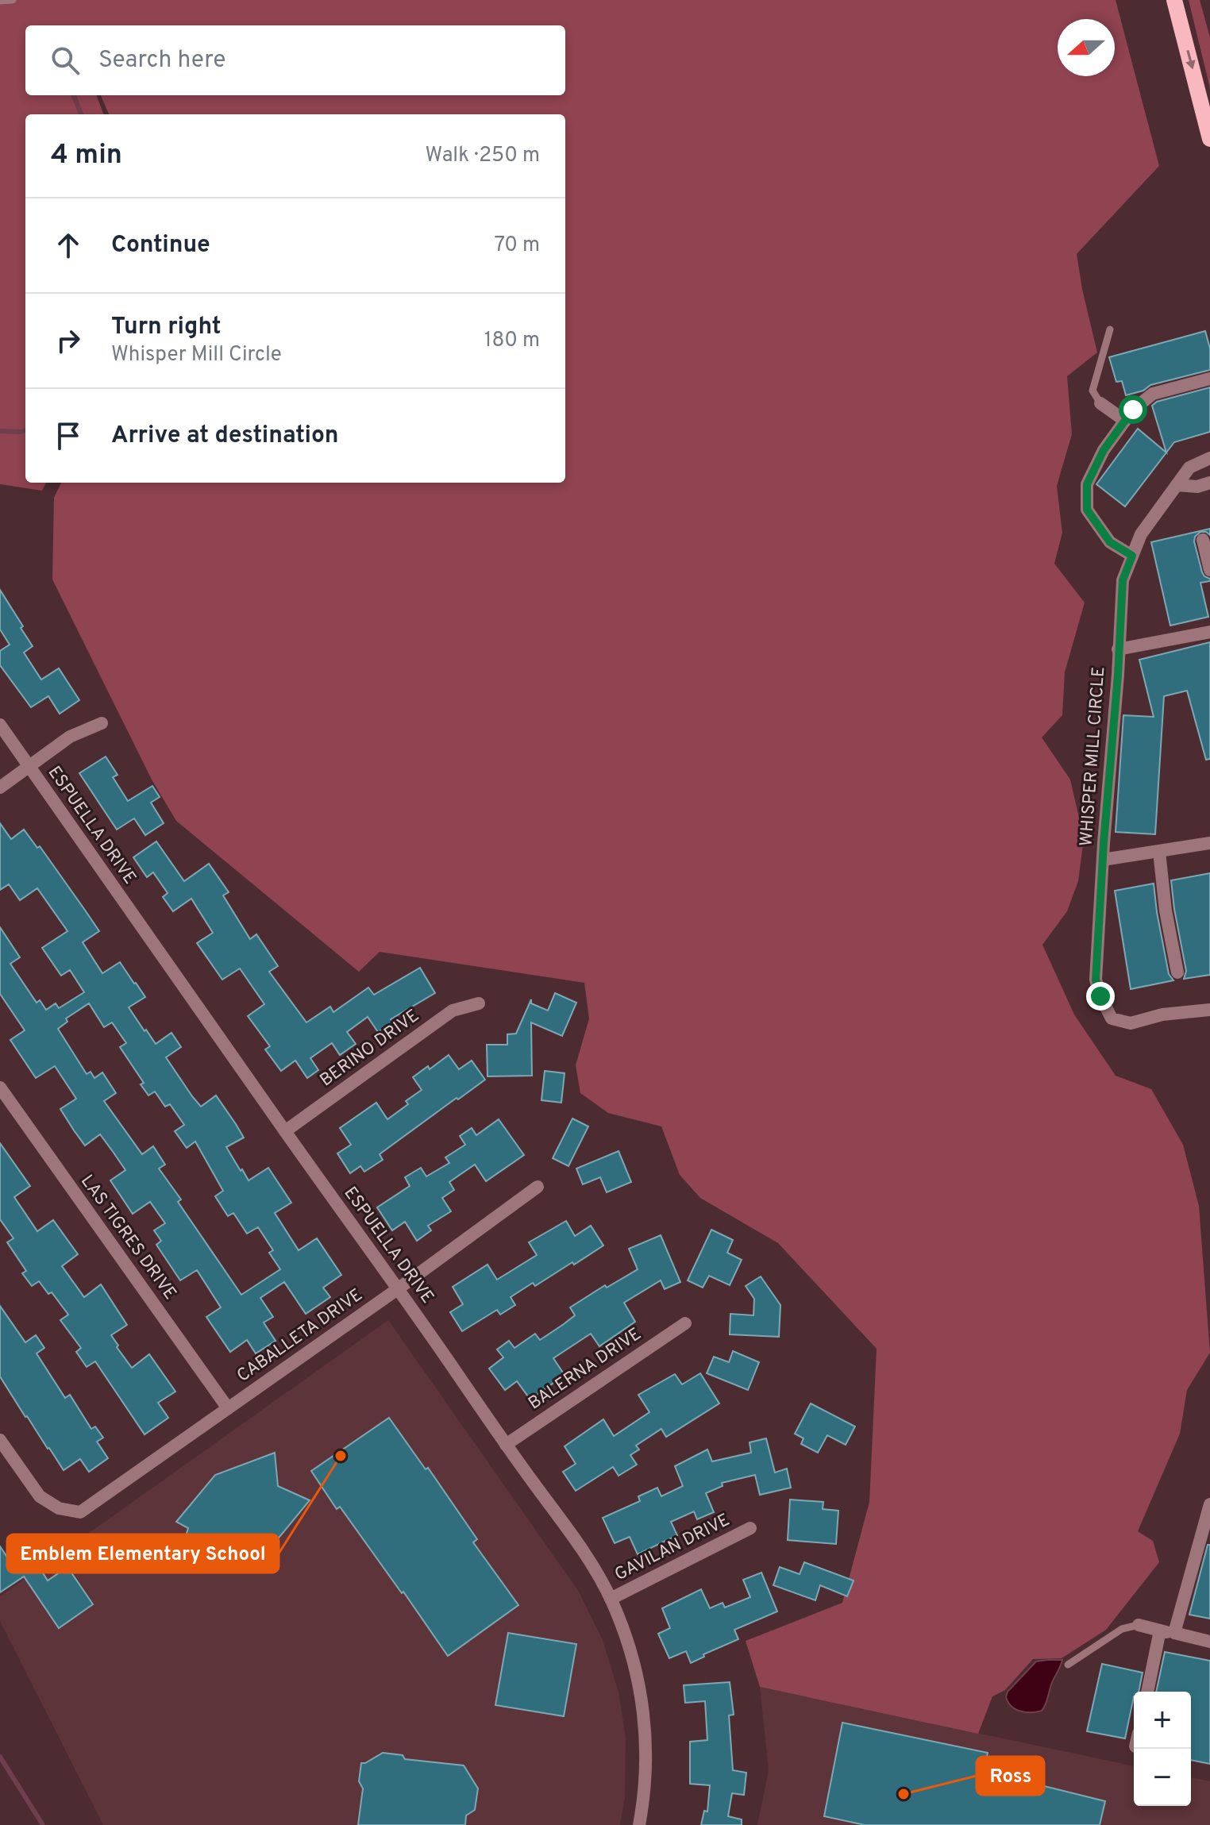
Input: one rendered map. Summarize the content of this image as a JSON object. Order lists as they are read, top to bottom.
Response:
{
  "streets": {
    "street": [
      "WHISPER MILL CIRCLE",
      "ESPUELLA DRIVE",
      "BERINO DRIVE",
      "LAS TIGRES DRIVE",
      "CABALLETA DRIVE",
      "BALERNA DRIVE",
      "GAVILAN DRIVE"
    ]
  },
  "crossings": [
    ["ESPUELLA DRIVE", "BERINO DRIVE"],
    ["ESPUELLA DRIVE", "CABALLETA DRIVE"],
    ["ESPUELLA DRIVE", "BALERNA DRIVE"],
    ["ESPUELLA DRIVE", "GAVILAN DRIVE"],
    ["LAS TIGRES DRIVE", "CABALLETA DRIVE"]
  ],
  "places": ["Emblem Elementary School", "Ross"],
  "north": "left",
  "page": {
    "search": "Search here",
    "heading": ["4 min", "Walk · 250 m"],
    "list": [
      ["Continue", "70 m"],
      ["Turn right", "Whisper Mill Circle", "180 m"],
      "Arrive at destination"
    ],
    "map_buttons": ["+", "−"]
  }
}
